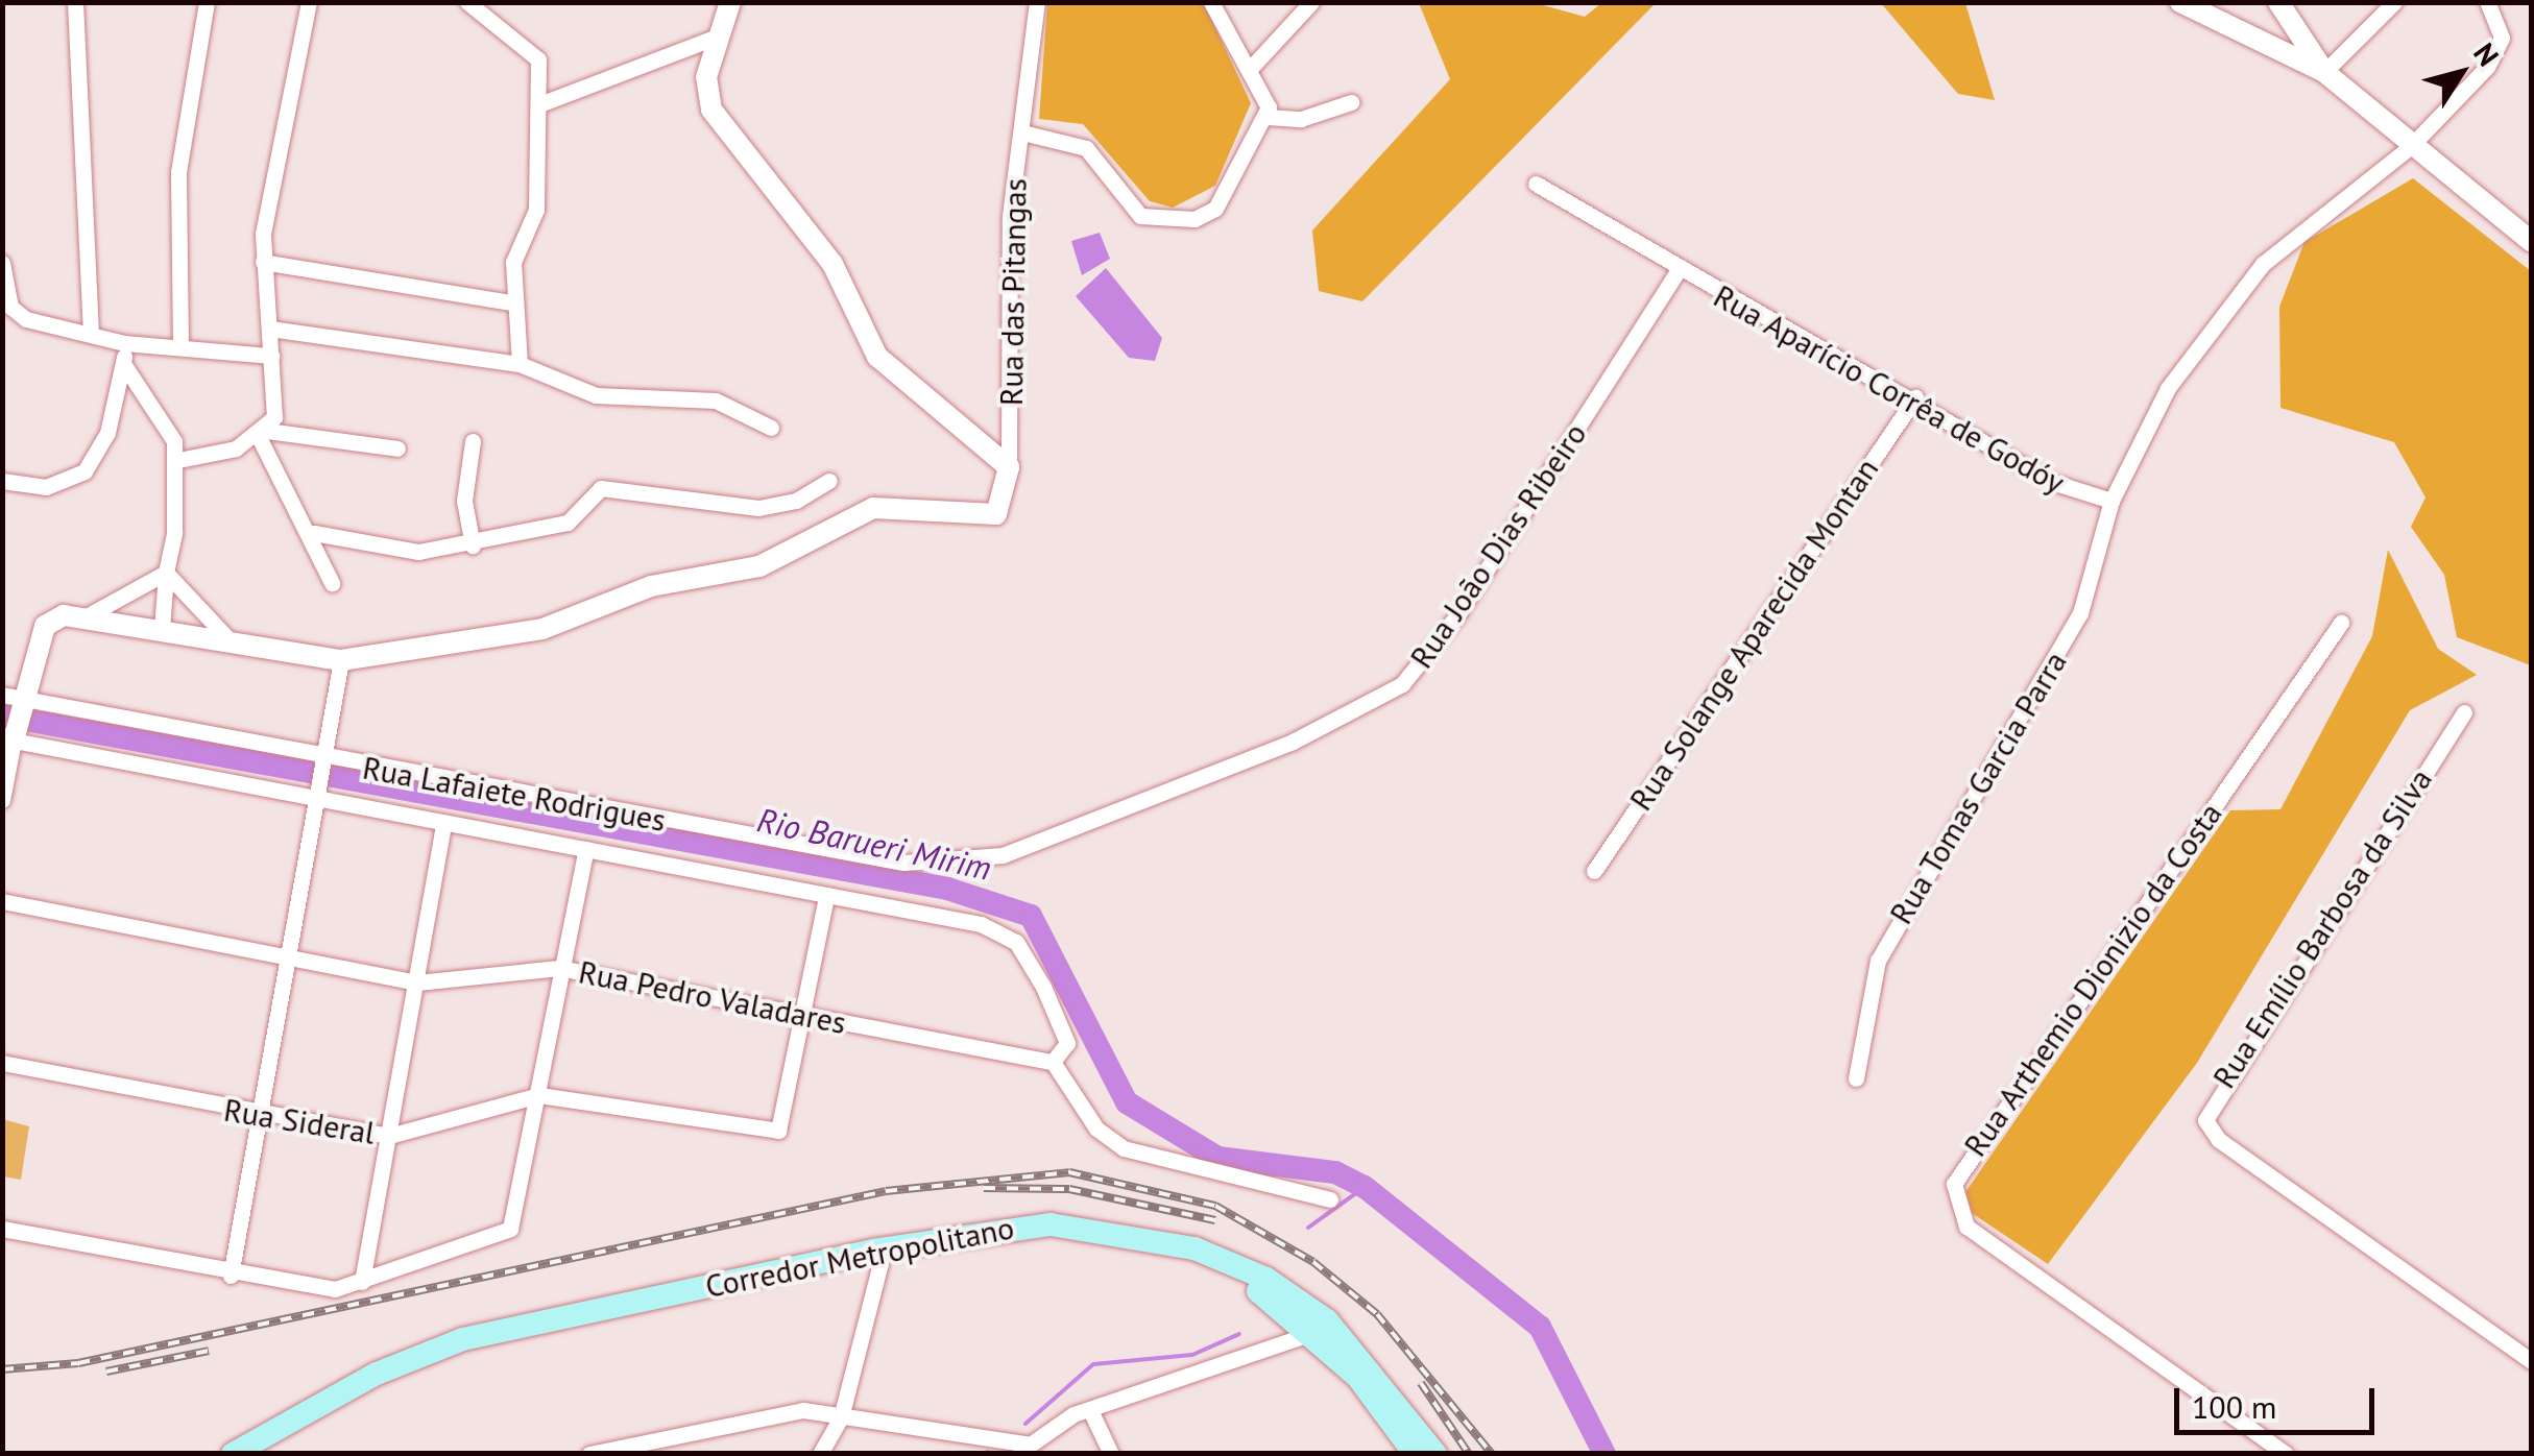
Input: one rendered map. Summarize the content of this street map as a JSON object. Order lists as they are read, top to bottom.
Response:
{
  "streets": {
    "main road": ["Corredor Metropolitano"],
    "street": [
      "Rua das Pitangas",
      "Rua Aparício Corrêa de Godóy",
      "Rua João Dias Ribeiro",
      "Rua Solange Aparecida Montan",
      "Rua Tomas Garcia Parra",
      "Rua Lafaiete Rodrigues",
      "Rua Emílio Barbosa da Silva",
      "Rua Arthemio Dionizio da Costa",
      "Rua Pedro Valadares",
      "Rua Sideral"
    ]
  },
  "crossings": [
    ["Rua Aparício Corrêa de Godóy", "Rua João Dias Ribeiro"],
    ["Rua Aparício Corrêa de Godóy", "Rua Solange Aparecida Montan"],
    ["Rua Aparício Corrêa de Godóy", "Rua Tomas Garcia Parra"],
    ["Rua João Dias Ribeiro", "Rua Lafaiete Rodrigues"],
    ["Rua Lafaiete Rodrigues", "Rua Pedro Valadares"],
    ["Rua Pedro Valadares", "Rua Sideral"]
  ],
  "water": ["Rio Barueri Mirim"],
  "scale_bar": "100 m",
  "north": "top right"
}
